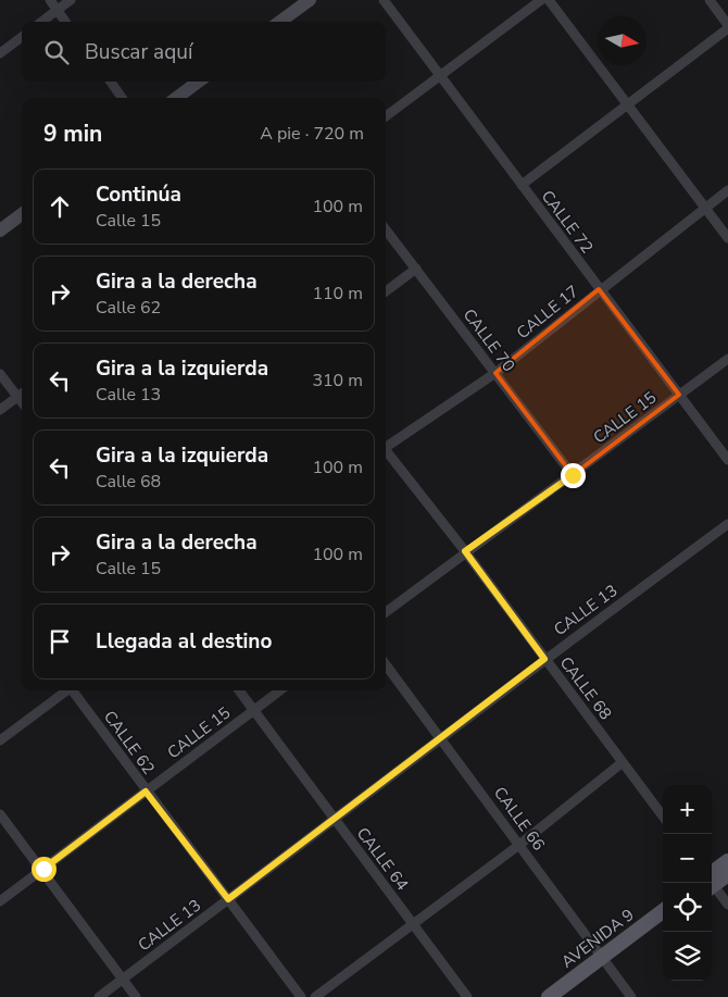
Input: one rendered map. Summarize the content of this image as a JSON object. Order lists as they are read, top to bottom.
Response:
{
  "streets": {
    "main road": ["AVENIDA 9"],
    "street": [
      "CALLE 72",
      "CALLE 17",
      "CALLE 70",
      "CALLE 15",
      "CALLE 13",
      "CALLE 68",
      "CALLE 62",
      "CALLE 66",
      "CALLE 64"
    ]
  },
  "crossings": [
    ["CALLE 72", "CALLE 17"],
    ["CALLE 72", "CALLE 15"],
    ["CALLE 17", "CALLE 70"],
    ["CALLE 70", "CALLE 15"],
    ["CALLE 15", "CALLE 68"],
    ["CALLE 15", "CALLE 62"],
    ["CALLE 15", "CALLE 64"],
    ["CALLE 13", "CALLE 68"],
    ["CALLE 13", "CALLE 62"],
    ["CALLE 13", "CALLE 66"],
    ["CALLE 13", "CALLE 64"],
    ["CALLE 66", "AVENIDA 9"]
  ],
  "north": "right",
  "page": {
    "search": "Buscar aquí",
    "heading": ["9 min", "A pie · 720 m"],
    "list": [
      ["Continúa", "Calle 15", "100 m"],
      ["Gira a la derecha", "Calle 62", "110 m"],
      ["Gira a la izquierda", "Calle 13", "310 m"],
      ["Gira a la izquierda", "Calle 68", "100 m"],
      ["Gira a la derecha", "Calle 15", "100 m"],
      "Llegada al destino"
    ],
    "map_buttons": ["+", "−"]
  }
}
